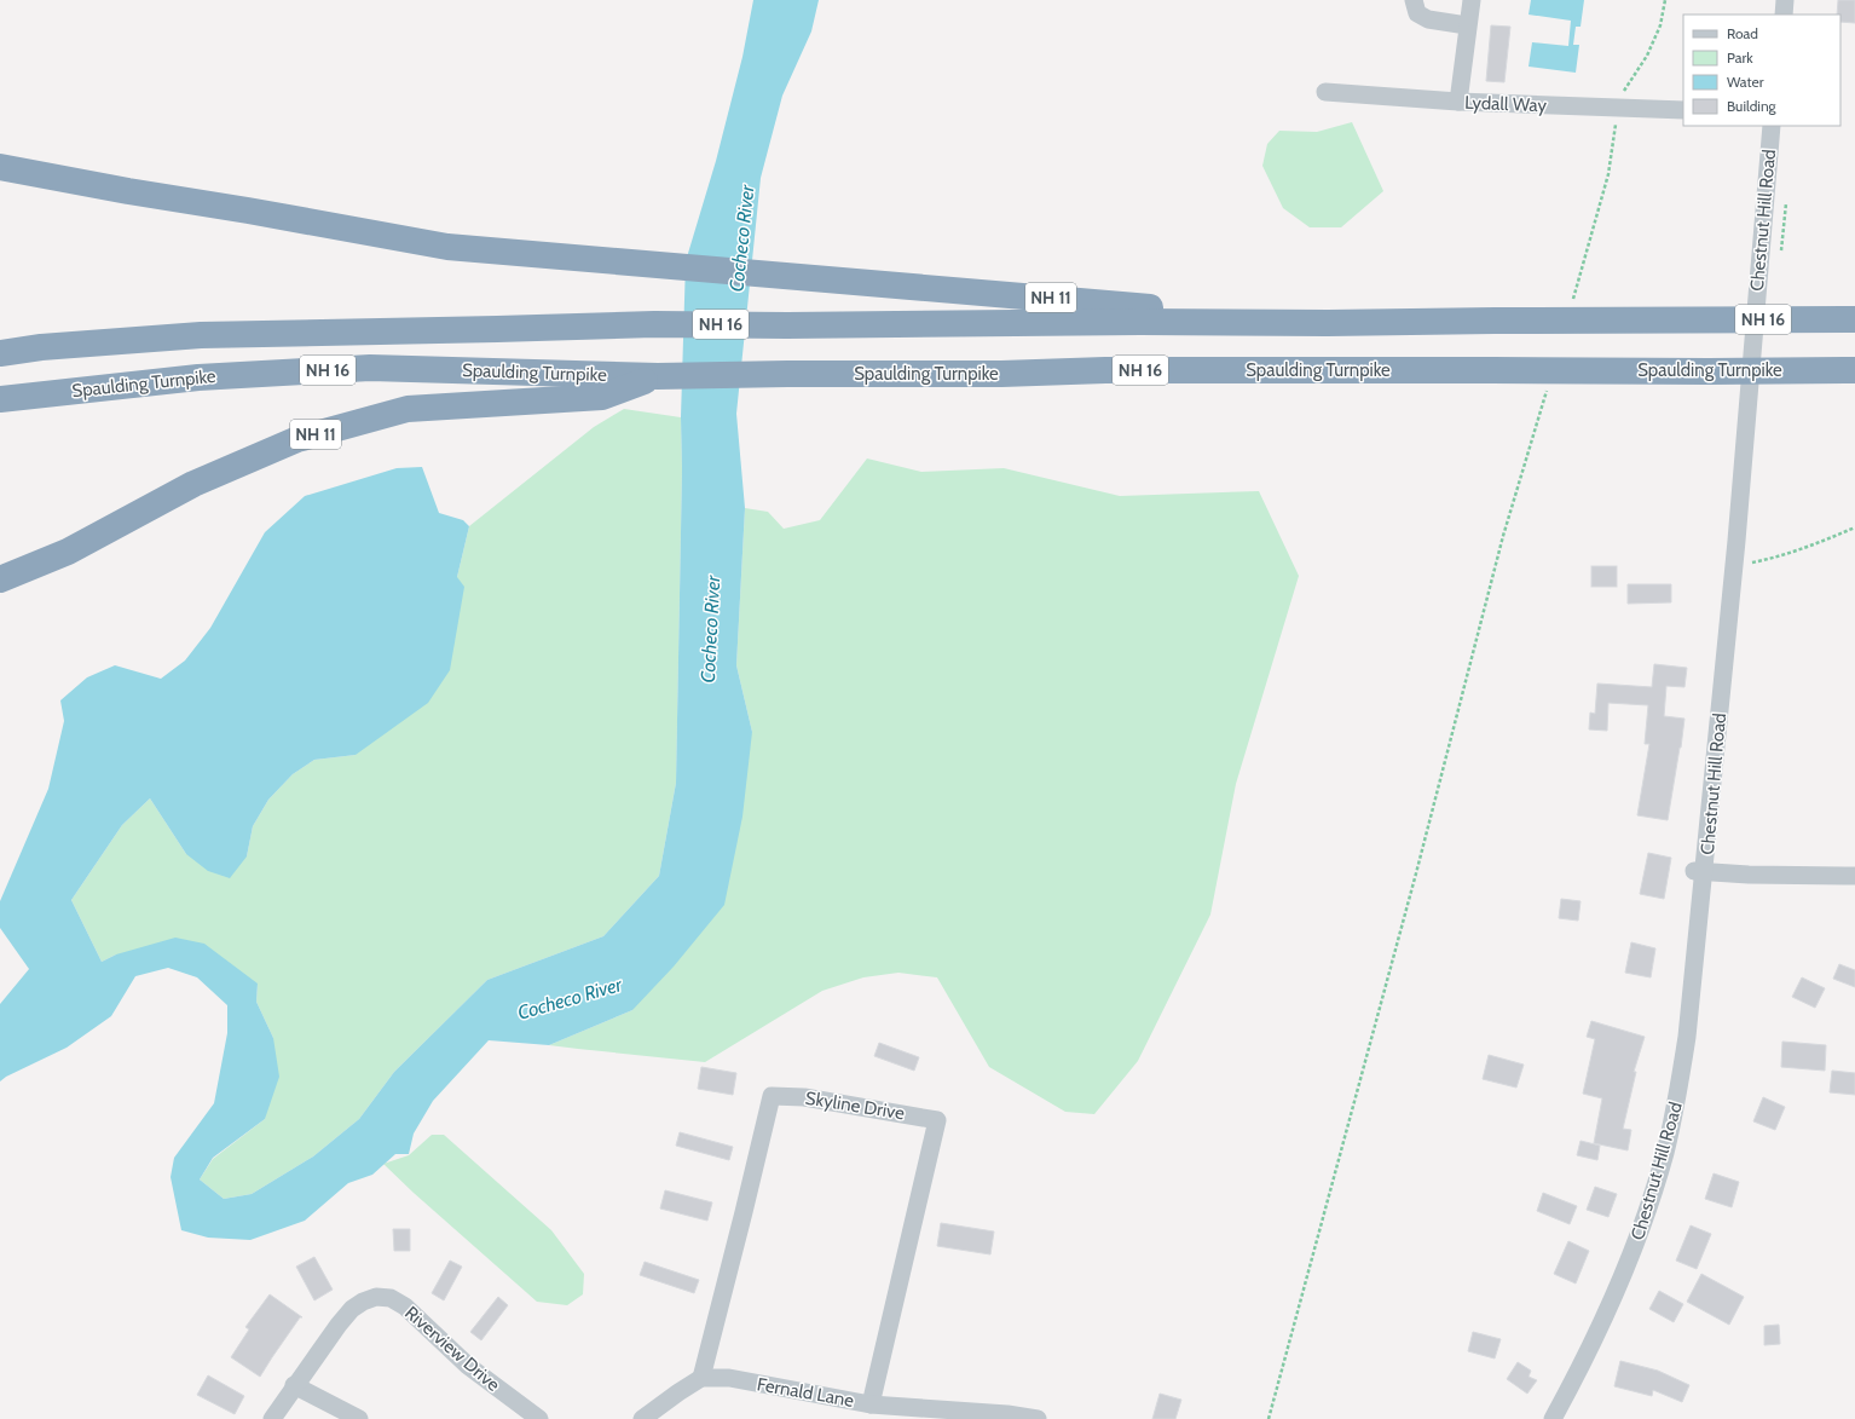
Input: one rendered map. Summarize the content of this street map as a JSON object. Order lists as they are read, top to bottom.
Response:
{
  "streets": {
    "highway": ["NH 11", "NH 16", "Spaulding Turnpike"],
    "street": [
      "Lydall Way",
      "Chestnut Hill Road",
      "Skyline Drive",
      "Riverview Drive",
      "Fernald Lane"
    ]
  },
  "crossings": [
    ["NH 11", "NH 16"],
    ["NH 11", "Spaulding Turnpike"],
    ["Skyline Drive", "Fernald Lane"]
  ],
  "water": ["Cocheco River"],
  "legend": [
    "Road",
    "Park",
    "Water",
    "Building"
  ]
}
